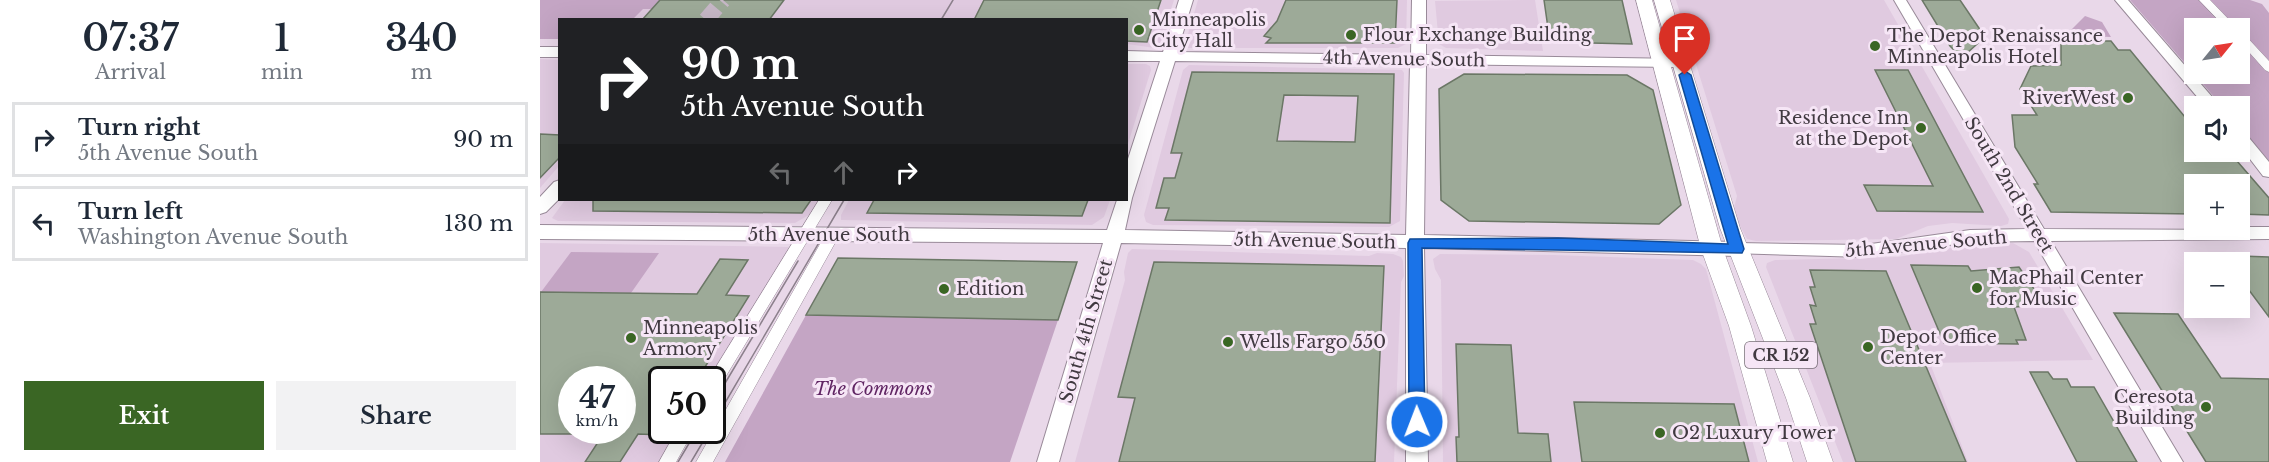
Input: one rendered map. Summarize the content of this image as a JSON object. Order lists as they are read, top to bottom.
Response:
{
  "streets": {
    "main road": [
      "4th Avenue South",
      "5th Avenue South",
      "South 4th Street",
      "CR 152"
    ],
    "street": ["South 2nd Street"]
  },
  "crossings": [
    ["4th Avenue South", "CR 152"],
    ["South 2nd Street", "5th Avenue South"],
    ["5th Avenue South", "South 4th Street"],
    ["5th Avenue South", "CR 152"]
  ],
  "parks": ["The Commons"],
  "places": [
    "Minneapolis City Hall",
    "Flour Exchange Building",
    "The Depot Renaissance Minneapolis Hotel",
    "RiverWest",
    "Residence Inn at the Depot",
    "MacPhail Center for Music",
    "Edition",
    "Minneapolis Armory",
    "Wells Fargo 550",
    "Depot Office Center",
    "Ceresota Building",
    "O2 Luxury Tower"
  ],
  "north": "top right",
  "page": {
    "eta": [
      "07:37",
      "Arrival",
      "1",
      "min",
      "340",
      "m"
    ],
    "map_buttons": ["+", "−"],
    "turn": ["90 m", "5th Avenue South"],
    "list": [
      {
        "name": "Turn right",
        "note": "5th Avenue South",
        "value": "90 m"
      },
      {
        "name": "Turn left",
        "note": "Washington Avenue South",
        "value": "130 m"
      }
    ],
    "speed": "47 km/h",
    "limit": "50",
    "buttons": ["Exit", "Share"]
  }
}
